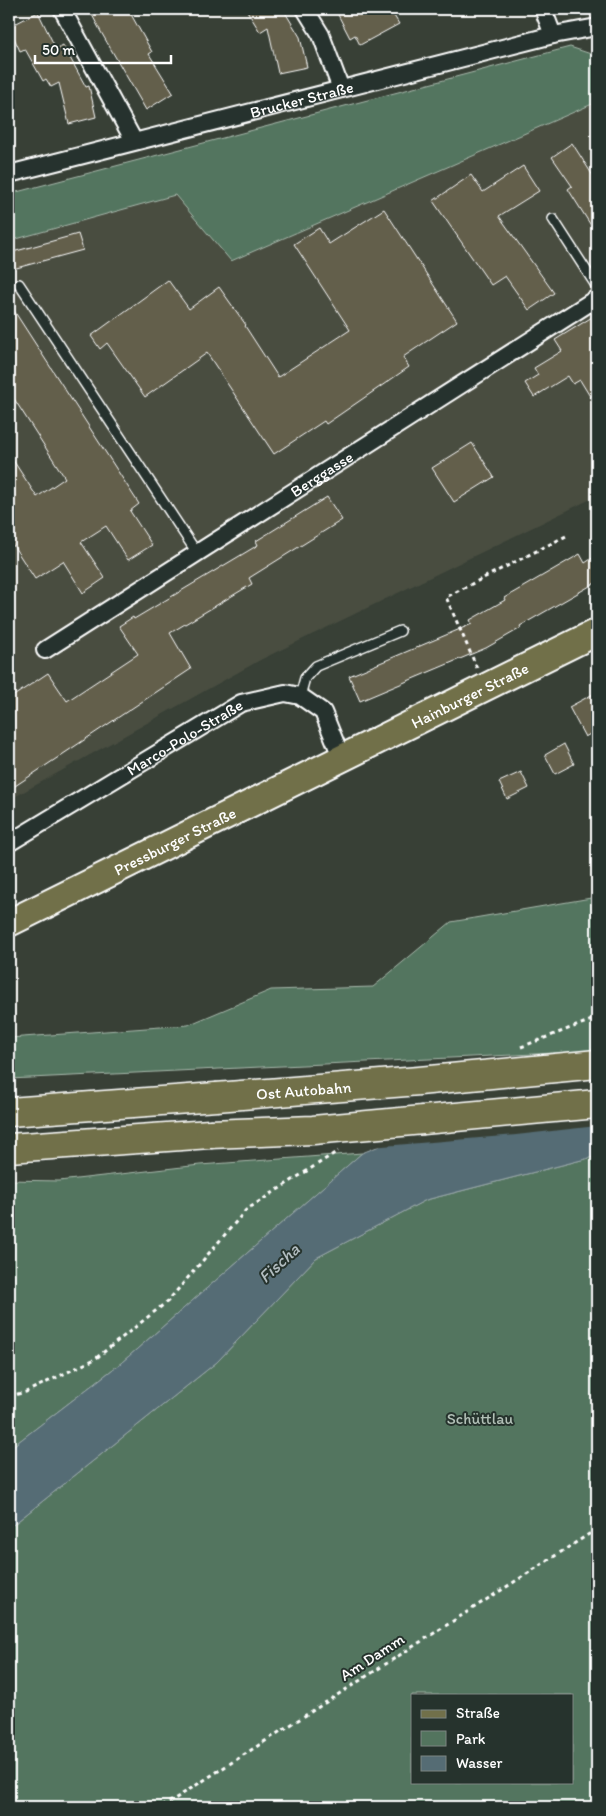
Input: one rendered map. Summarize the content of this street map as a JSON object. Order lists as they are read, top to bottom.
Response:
{
  "streets": {
    "highway": ["Ost Autobahn"],
    "main road": ["Hainburger Straße", "Pressburger Straße"],
    "street": ["Brucker Straße", "Berggasse", "Marco-Polo-Straße"],
    "path": ["Am Damm"]
  },
  "crossings": [
    ["Hainburger Straße", "Pressburger Straße"]
  ],
  "water": ["Fischa"],
  "parks": ["Schüttlau"],
  "legend": ["Straße", "Park", "Wasser"],
  "scale_bar": "50 m"
}
